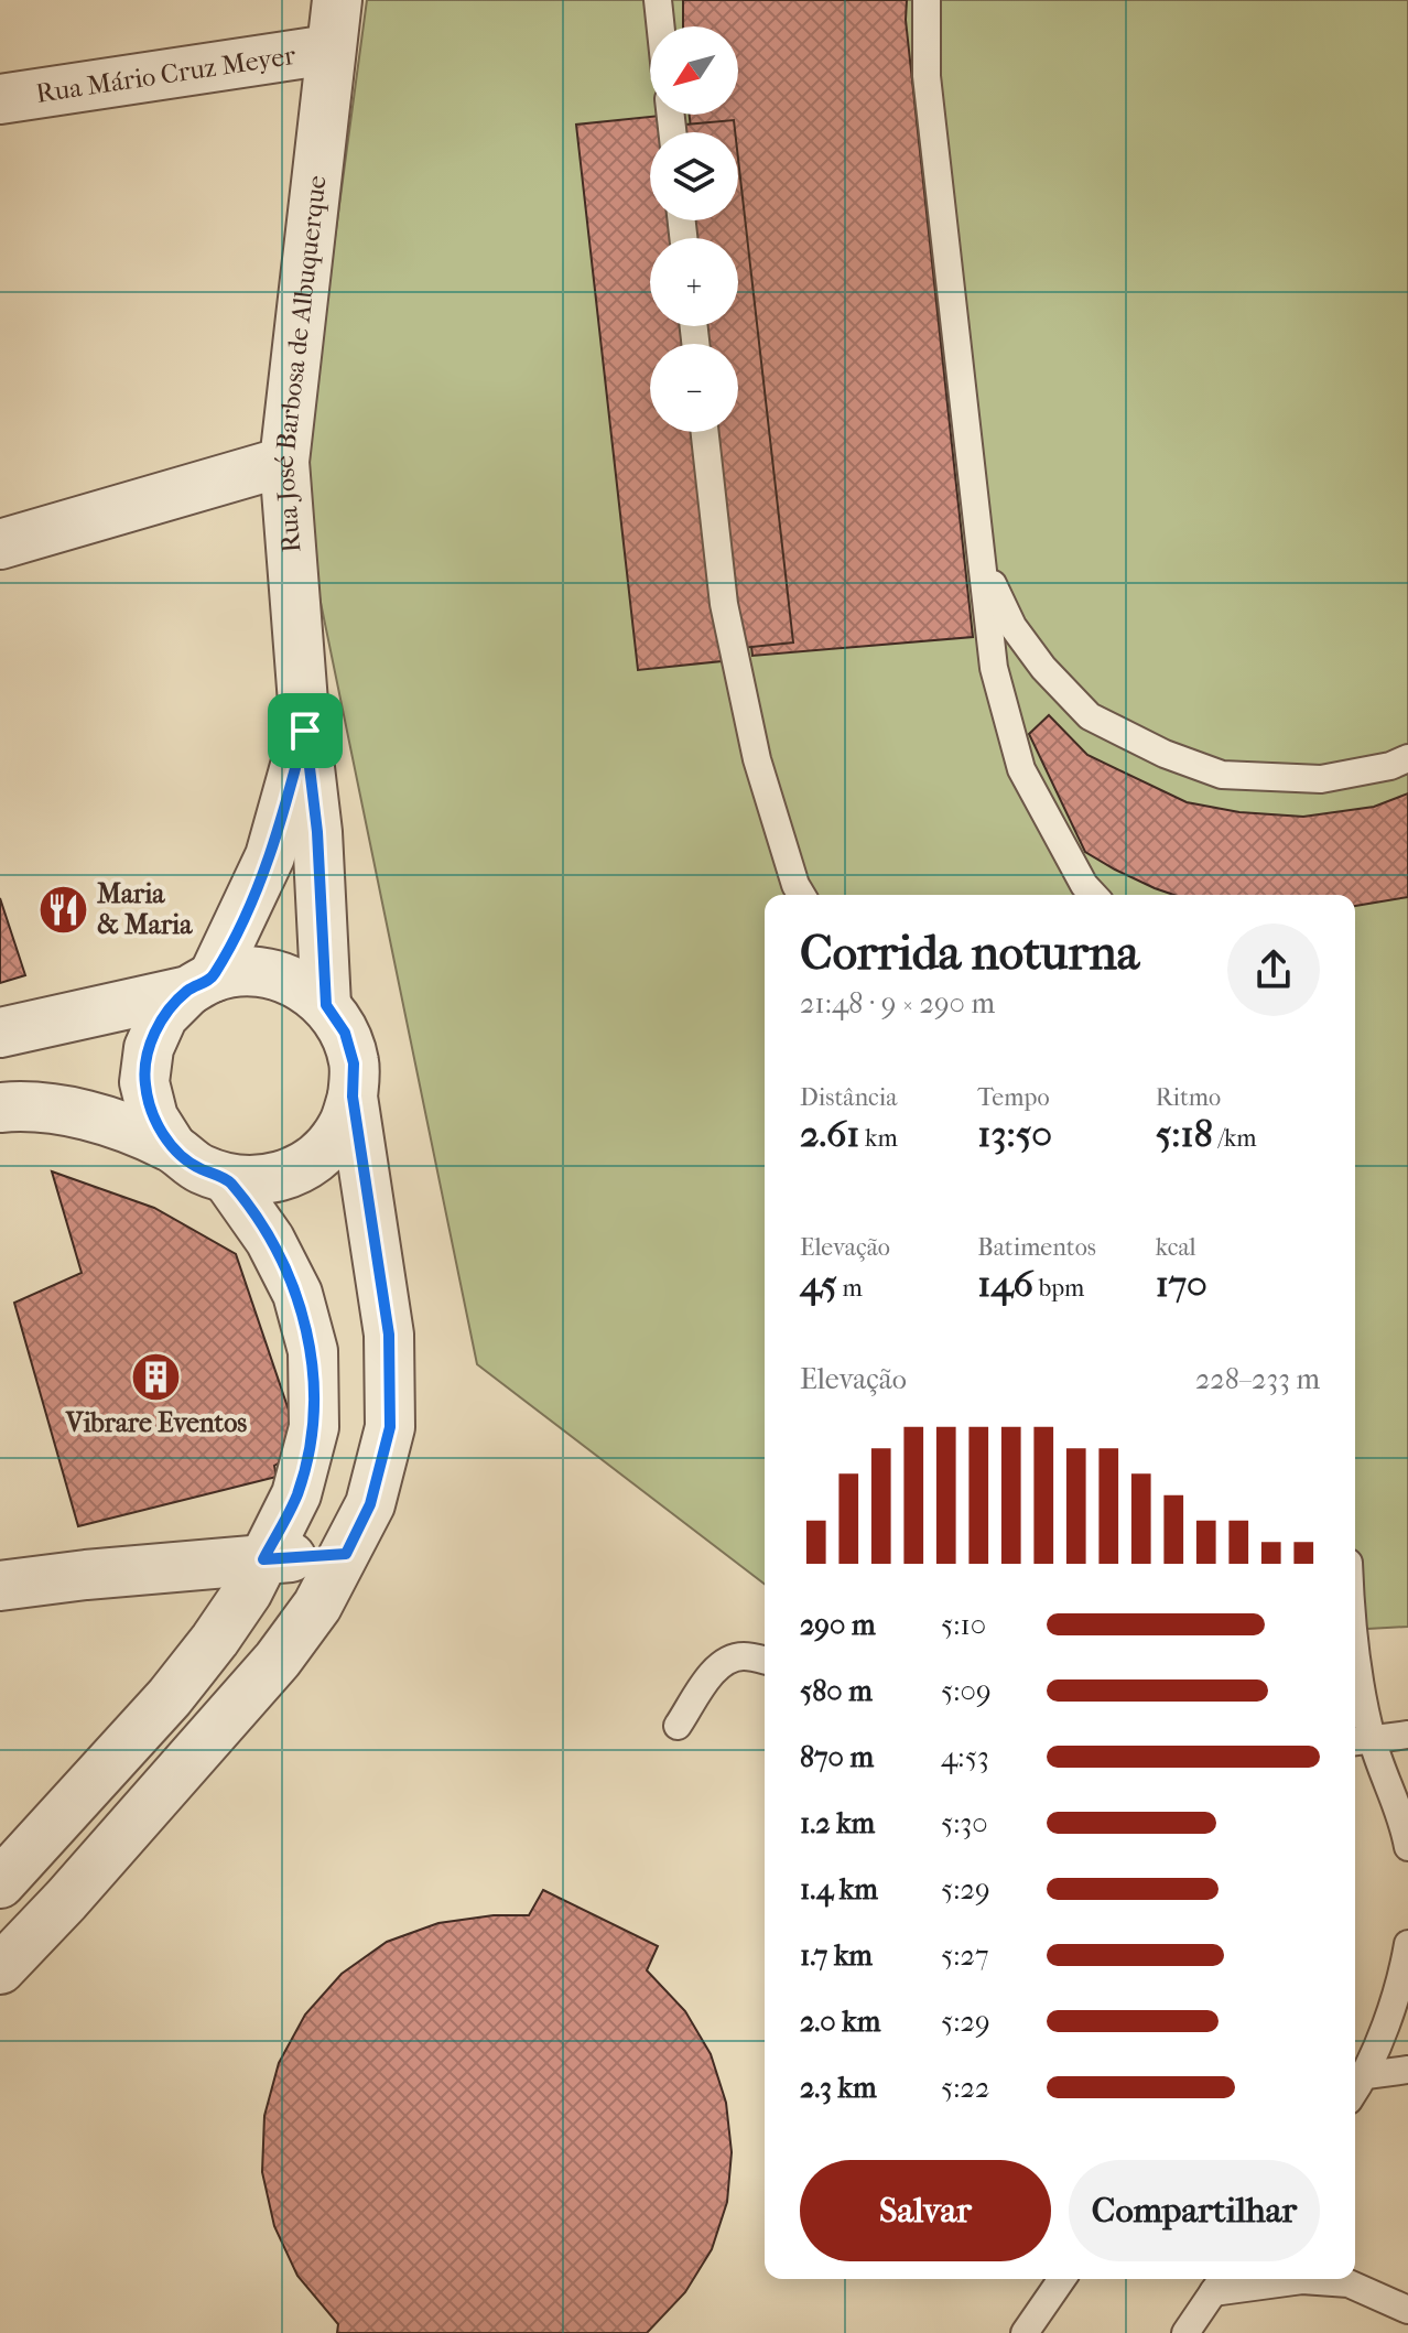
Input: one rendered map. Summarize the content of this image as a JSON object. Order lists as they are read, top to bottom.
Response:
{
  "streets": {
    "street": ["Rua Mário Cruz Meyer", "Rua José Barbosa de Albuquerque"]
  },
  "crossings": [
    ["Rua Mário Cruz Meyer", "Rua José Barbosa de Albuquerque"]
  ],
  "places": {
    "restaurant": ["Maria & Maria"],
    "building": ["Vibrare Eventos"]
  },
  "north": "bottom left",
  "page": {
    "map_buttons": ["+", "−"],
    "heading": ["Corrida noturna", "21:48 · 9 × 290 m"],
    "stats": [
      ["Distância", "2.61 km"],
      ["Tempo", "13:50"],
      ["Ritmo", "5:18 /km"],
      ["Elevação", "45 m"],
      ["Batimentos", "146 bpm"],
      ["kcal", "170"]
    ],
    "chart": ["Elevação", "228–233 m"],
    "list": [
      {
        "name": "290 m",
        "note": "5:10"
      },
      {
        "name": "580 m",
        "note": "5:09"
      },
      {
        "name": "870 m",
        "note": "4:53"
      },
      {
        "name": "1.2 km",
        "note": "5:30"
      },
      {
        "name": "1.4 km",
        "note": "5:29"
      },
      {
        "name": "1.7 km",
        "note": "5:27"
      },
      {
        "name": "2.0 km",
        "note": "5:29"
      },
      {
        "name": "2.3 km",
        "note": "5:22"
      }
    ],
    "buttons": ["Salvar", "Compartilhar"]
  }
}
